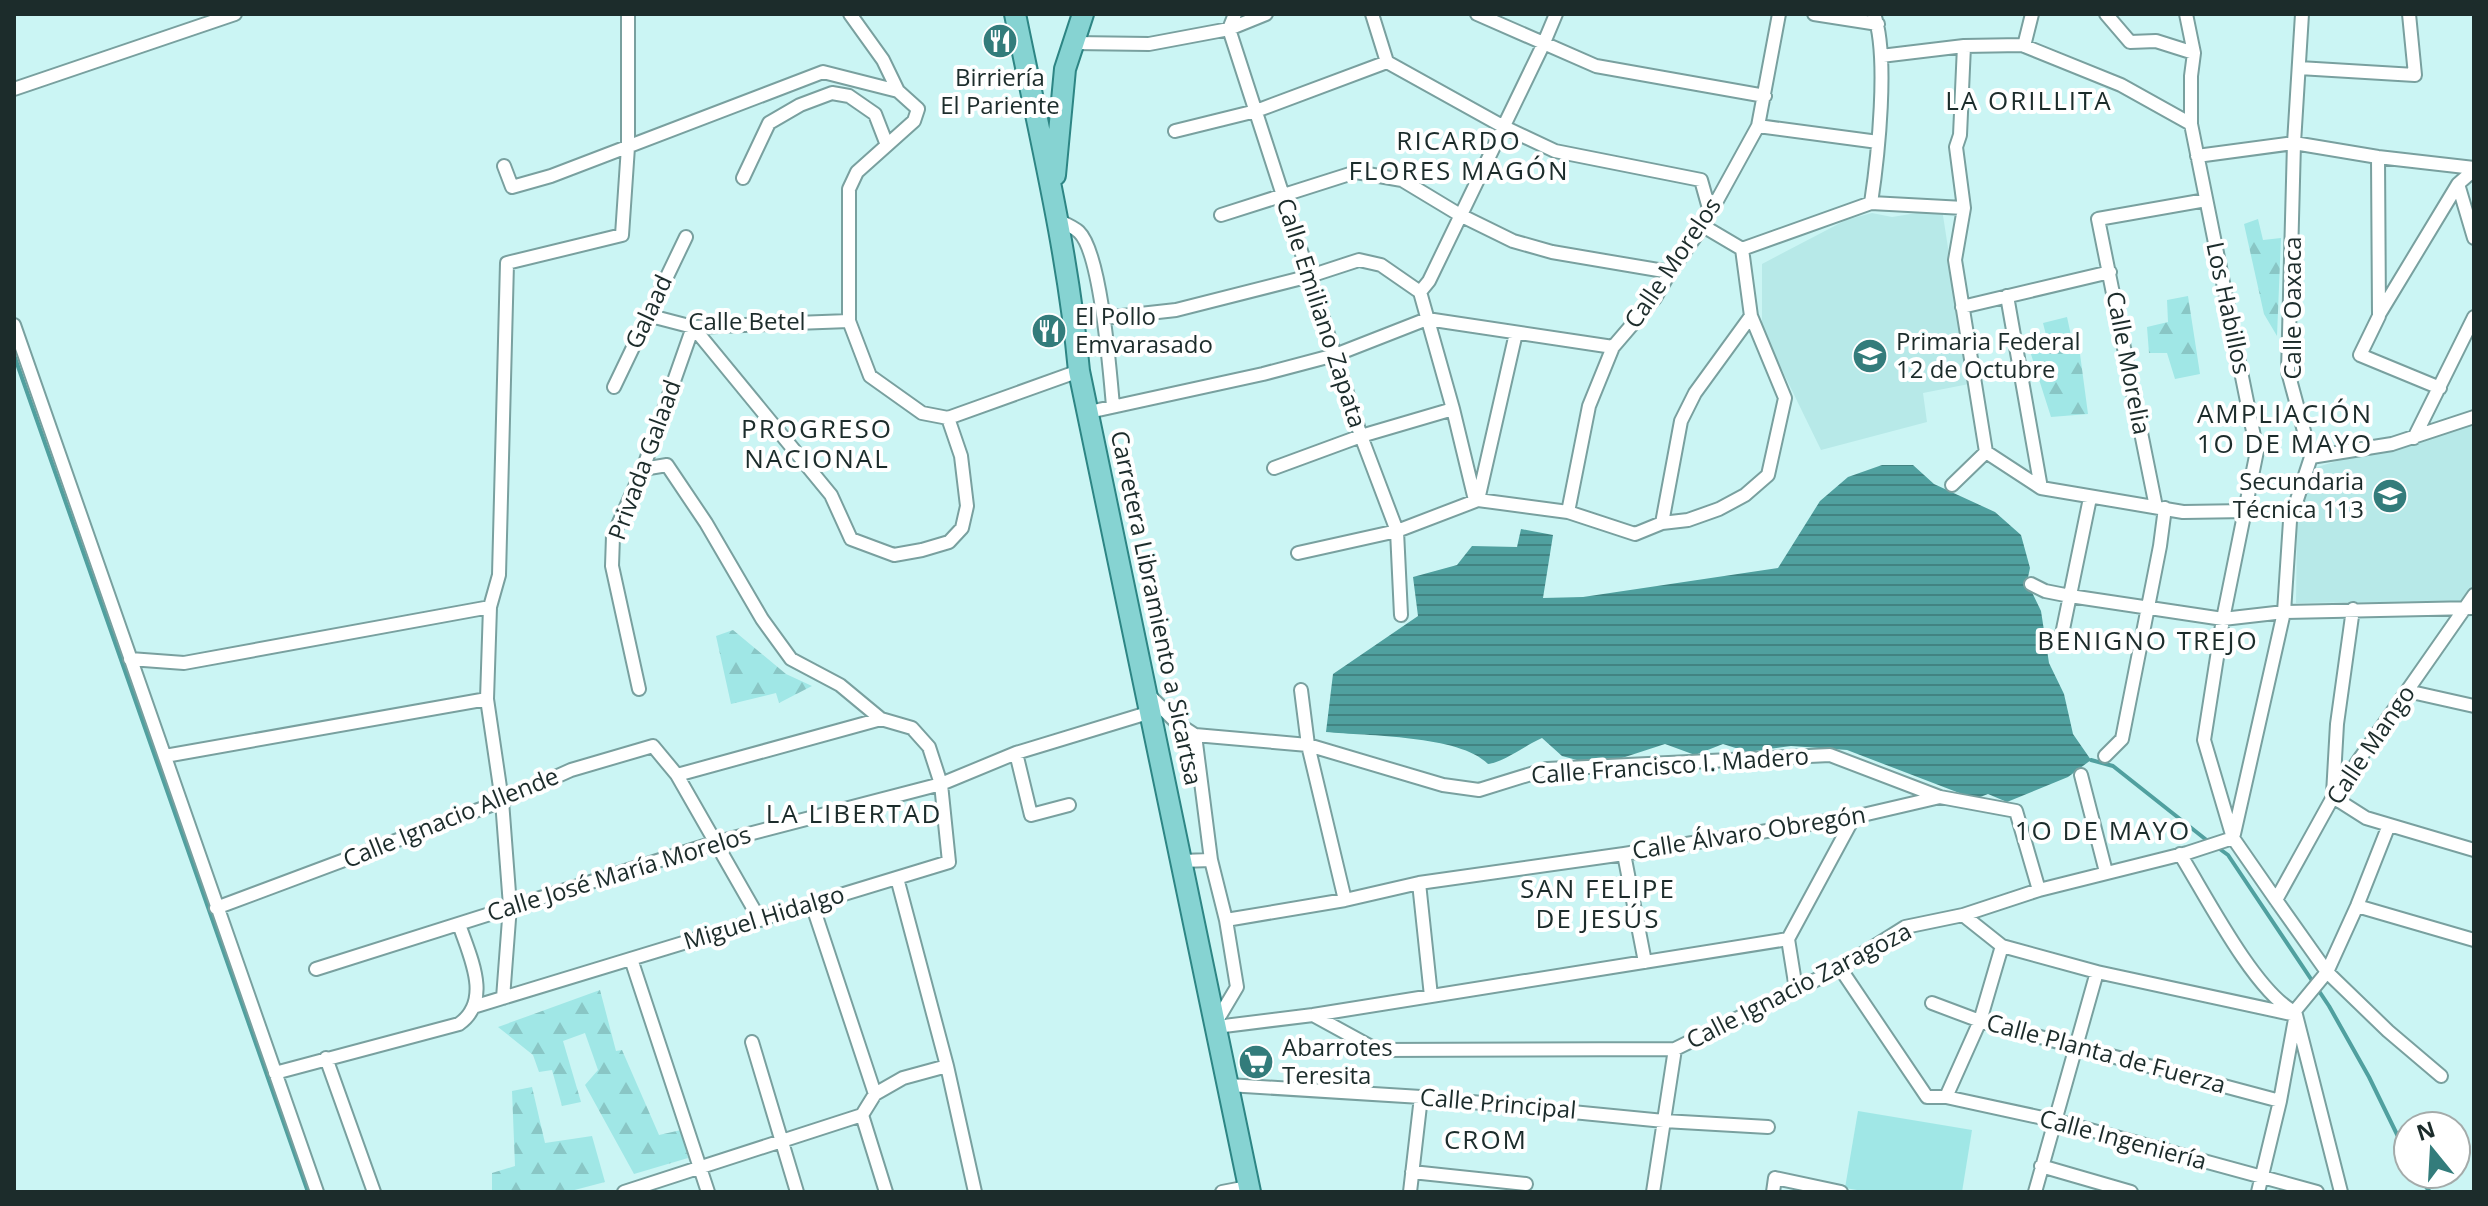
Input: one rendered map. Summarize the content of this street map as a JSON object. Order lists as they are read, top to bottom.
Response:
{
  "streets": {
    "main road": ["Carretera Libramiento a Sicartsa"],
    "street": [
      "Calle Morelos",
      "Los Habillos",
      "Calle Oaxaca",
      "Galaad",
      "Calle Emiliano Zapata",
      "Calle Betel",
      "Calle Morelia",
      "Privada Galaad",
      "Calle Mango",
      "Calle Francisco I. Madero",
      "Calle Ignacio Allende",
      "Calle Álvaro Obregón",
      "Calle José María Morelos",
      "Miguel Hidalgo",
      "Calle Ignacio Zaragoza",
      "Calle Planta de Fuerza",
      "Calle Principal",
      "Calle Ingeniería"
    ]
  },
  "crossings": [
    ["Los Habillos", "Calle Morelia"],
    ["Los Habillos", "Calle Mango"],
    ["Los Habillos", "Calle Ignacio Zaragoza"],
    ["Galaad", "Calle Betel"],
    ["Calle Betel", "Privada Galaad"],
    ["Carretera Libramiento a Sicartsa", "Calle José María Morelos"],
    ["Carretera Libramiento a Sicartsa", "Calle Ignacio Zaragoza"],
    ["Carretera Libramiento a Sicartsa", "Calle Principal"],
    ["Calle Francisco I. Madero", "Calle Álvaro Obregón"],
    ["Calle Francisco I. Madero", "Calle Ignacio Zaragoza"],
    ["Calle Álvaro Obregón", "Calle Ignacio Zaragoza"],
    ["Calle José María Morelos", "Miguel Hidalgo"],
    ["Calle Ignacio Zaragoza", "Calle Ingeniería"]
  ],
  "districts": [
    "LA ORILLITA",
    "RICARDO FLORES MAGÓN",
    "AMPLIACIÓN 1O DE MAYO",
    "PROGRESO NACIONAL",
    "BENIGNO TREJO",
    "LA LIBERTAD",
    "1O DE MAYO",
    "SAN FELIPE DE JESÚS",
    "CROM"
  ],
  "places": {
    "restaurant": ["Birriería El Pariente", "El Pollo Emvarasado"],
    "school or university": ["Primaria Federal 12 de Octubre", "Secundaria Técnica 113"],
    "supermarket": ["Abarrotes Teresita"]
  },
  "north": "top"
}
